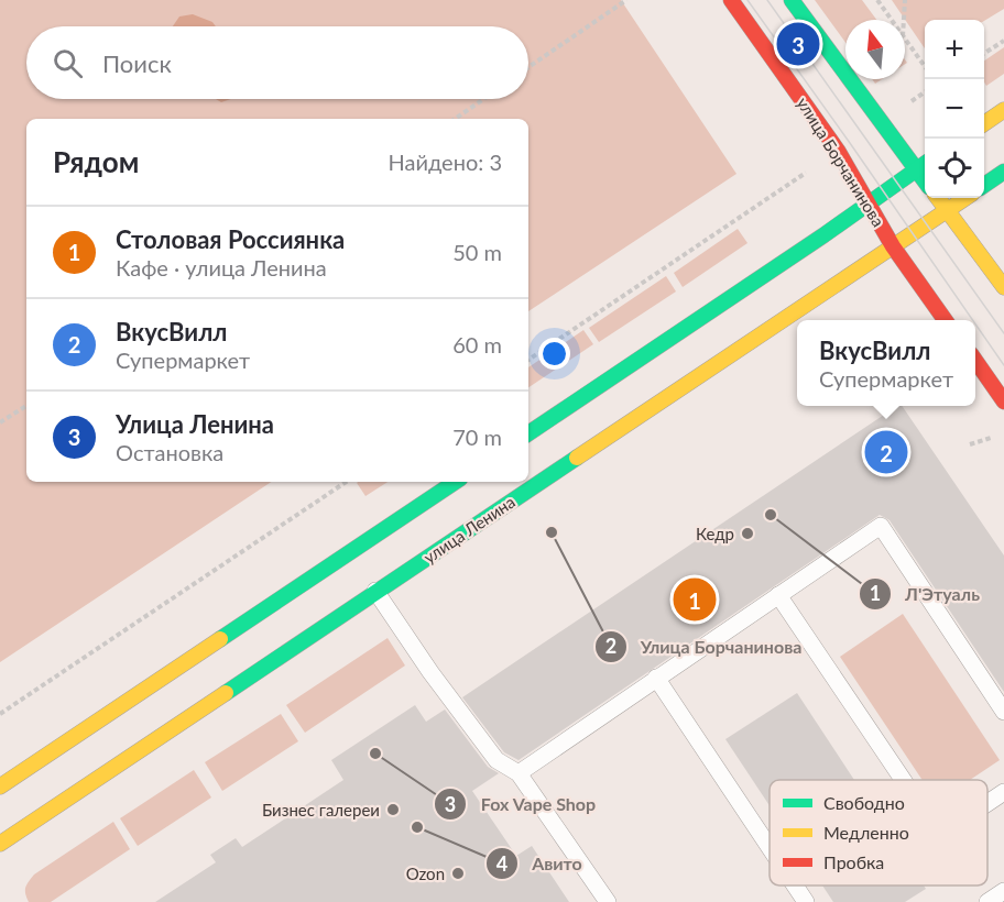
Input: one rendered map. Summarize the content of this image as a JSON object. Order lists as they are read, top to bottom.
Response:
{
  "streets": {
    "main road": ["улица Борчанинова", "улица Ленина"]
  },
  "crossings": [
    ["улица Борчанинова", "улица Ленина"]
  ],
  "places": [
    "Л'Этуаль",
    "Улица Борчанинова",
    "Кедр",
    "Fox Vape Shop",
    "Бизнес галереи",
    "Авито",
    "Ozon"
  ],
  "legend": ["Свободно", "Медленно", "Пробка"],
  "north": "top",
  "page": {
    "map_buttons": ["+", "−"],
    "pins": ["3", "2", "1"],
    "search": "Поиск",
    "heading": ["Рядом", "Найдено: 3"],
    "list": [
      {
        "mark": "1",
        "name": "Столовая Россиянка",
        "note": "Кафе · улица Ленина",
        "value": "50 m"
      },
      {
        "mark": "2",
        "name": "ВкусВилл",
        "note": "Супермаркет",
        "value": "60 m"
      },
      {
        "mark": "3",
        "name": "Улица Ленина",
        "note": "Остановка",
        "value": "70 m"
      }
    ],
    "popup": ["ВкусВилл", "Супермаркет"]
  }
}
